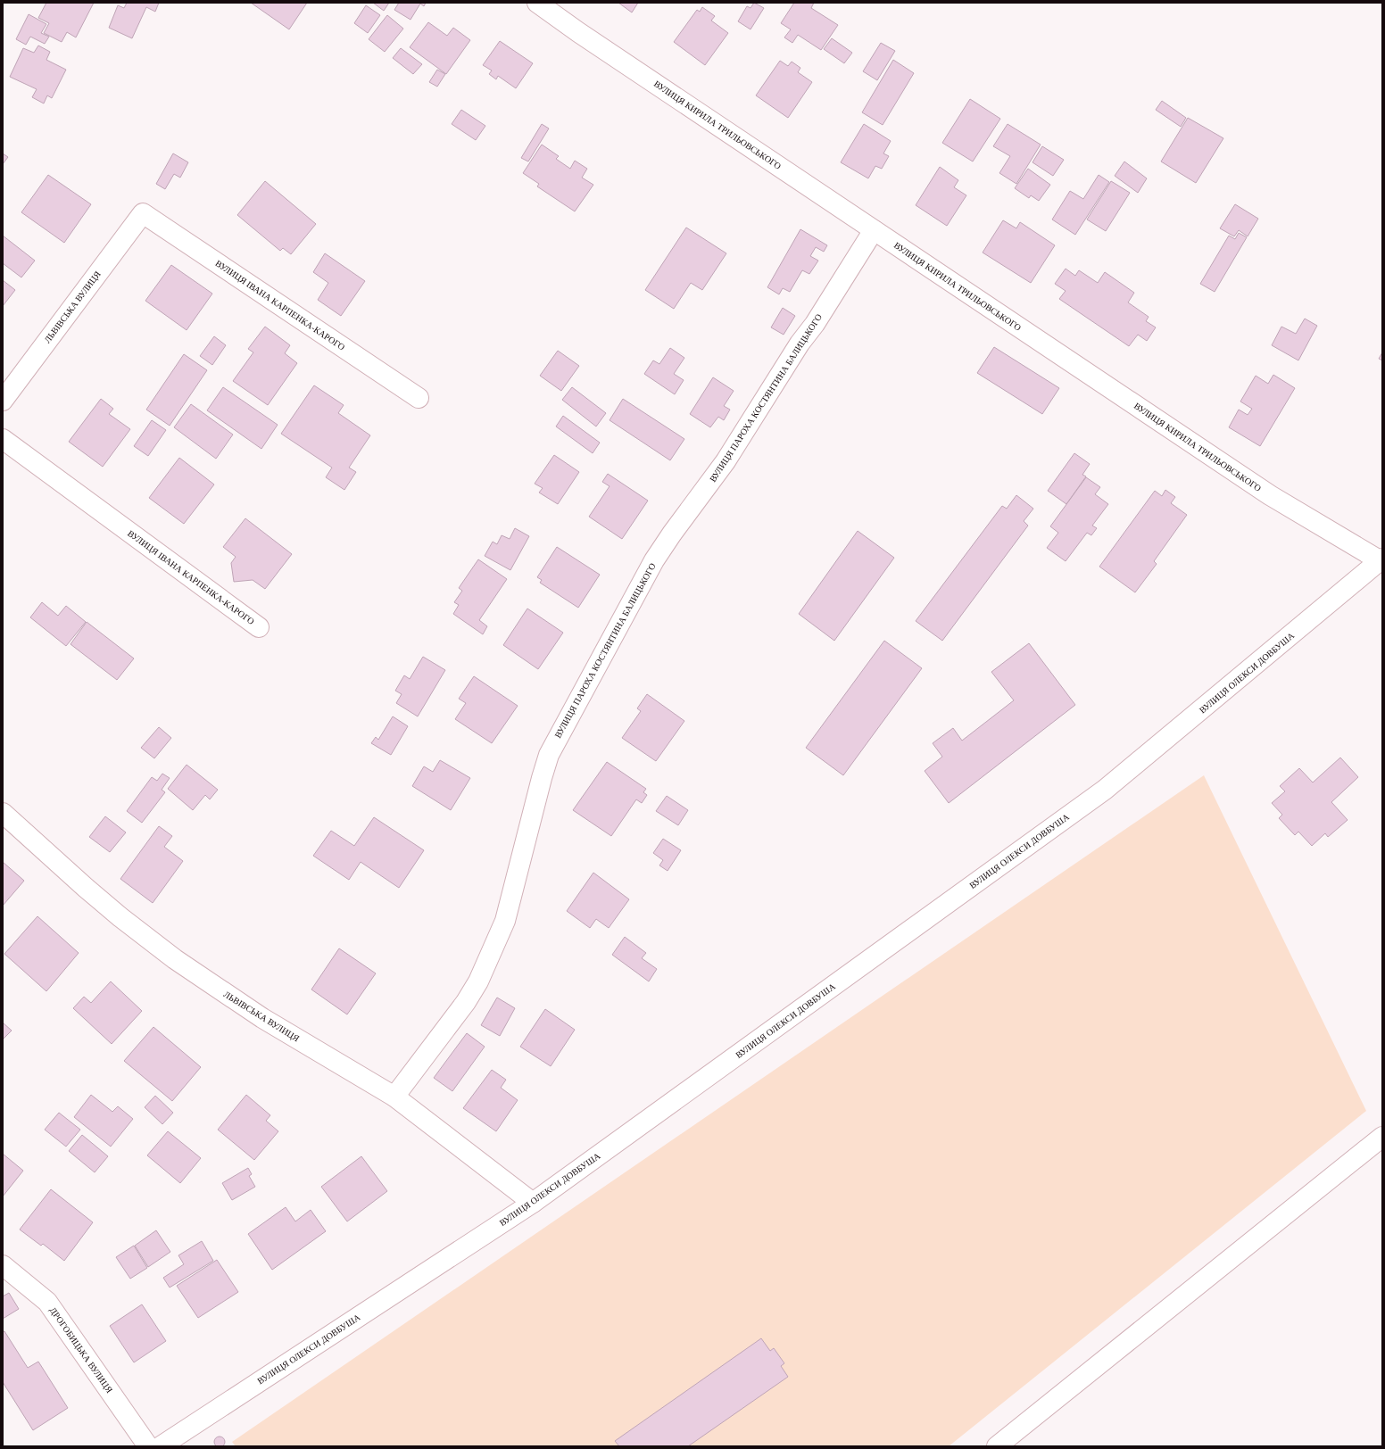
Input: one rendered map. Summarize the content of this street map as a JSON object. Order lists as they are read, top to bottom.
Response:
{
  "streets": {
    "street": [
      "ВУЛИЦЯ КИРИЛА ТРИЛЬОВСЬКОГО",
      "ВУЛИЦЯ ІВАНА КАРПЕНКА-КАРОГО",
      "ЛЬВІВСЬКА ВУЛИЦЯ",
      "ВУЛИЦЯ ПАРОХА КОСТЯНТИНА БАЛИЦЬКОГО",
      "ВУЛИЦЯ ОЛЕКСИ ДОВБУША",
      "ДРОГОБИЦЬКА ВУЛИЦЯ"
    ]
  },
  "crossings": [
    ["ВУЛИЦЯ КИРИЛА ТРИЛЬОВСЬКОГО", "ВУЛИЦЯ ПАРОХА КОСТЯНТИНА БАЛИЦЬКОГО"],
    ["ВУЛИЦЯ КИРИЛА ТРИЛЬОВСЬКОГО", "ВУЛИЦЯ ОЛЕКСИ ДОВБУША"],
    ["ВУЛИЦЯ ІВАНА КАРПЕНКА-КАРОГО", "ЛЬВІВСЬКА ВУЛИЦЯ"],
    ["ЛЬВІВСЬКА ВУЛИЦЯ", "ВУЛИЦЯ ПАРОХА КОСТЯНТИНА БАЛИЦЬКОГО"],
    ["ЛЬВІВСЬКА ВУЛИЦЯ", "ВУЛИЦЯ ОЛЕКСИ ДОВБУША"]
  ]
}
